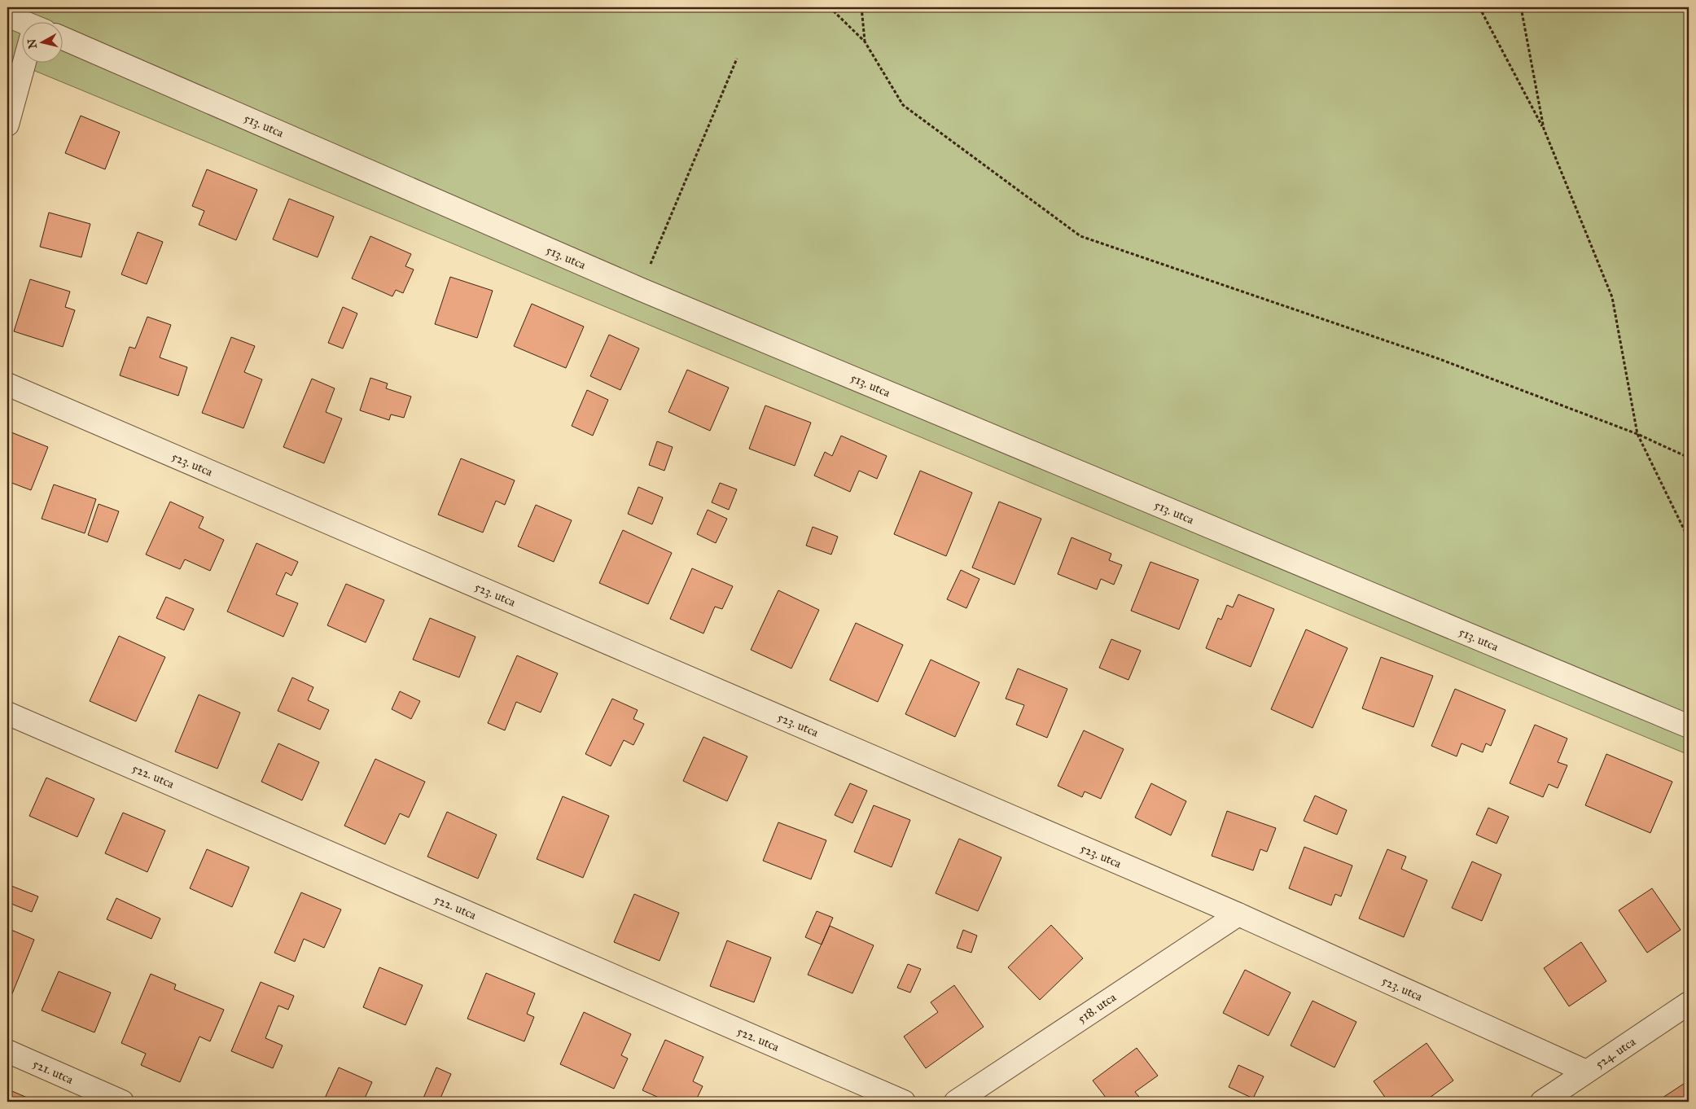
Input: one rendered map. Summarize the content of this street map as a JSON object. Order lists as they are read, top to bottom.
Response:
{
  "streets": {
    "street": [
      "513. utca",
      "523. utca",
      "522. utca",
      "518. utca",
      "524. utca",
      "521. utca"
    ]
  },
  "crossings": [
    ["523. utca", "518. utca"],
    ["523. utca", "524. utca"]
  ],
  "north": "left"
}
